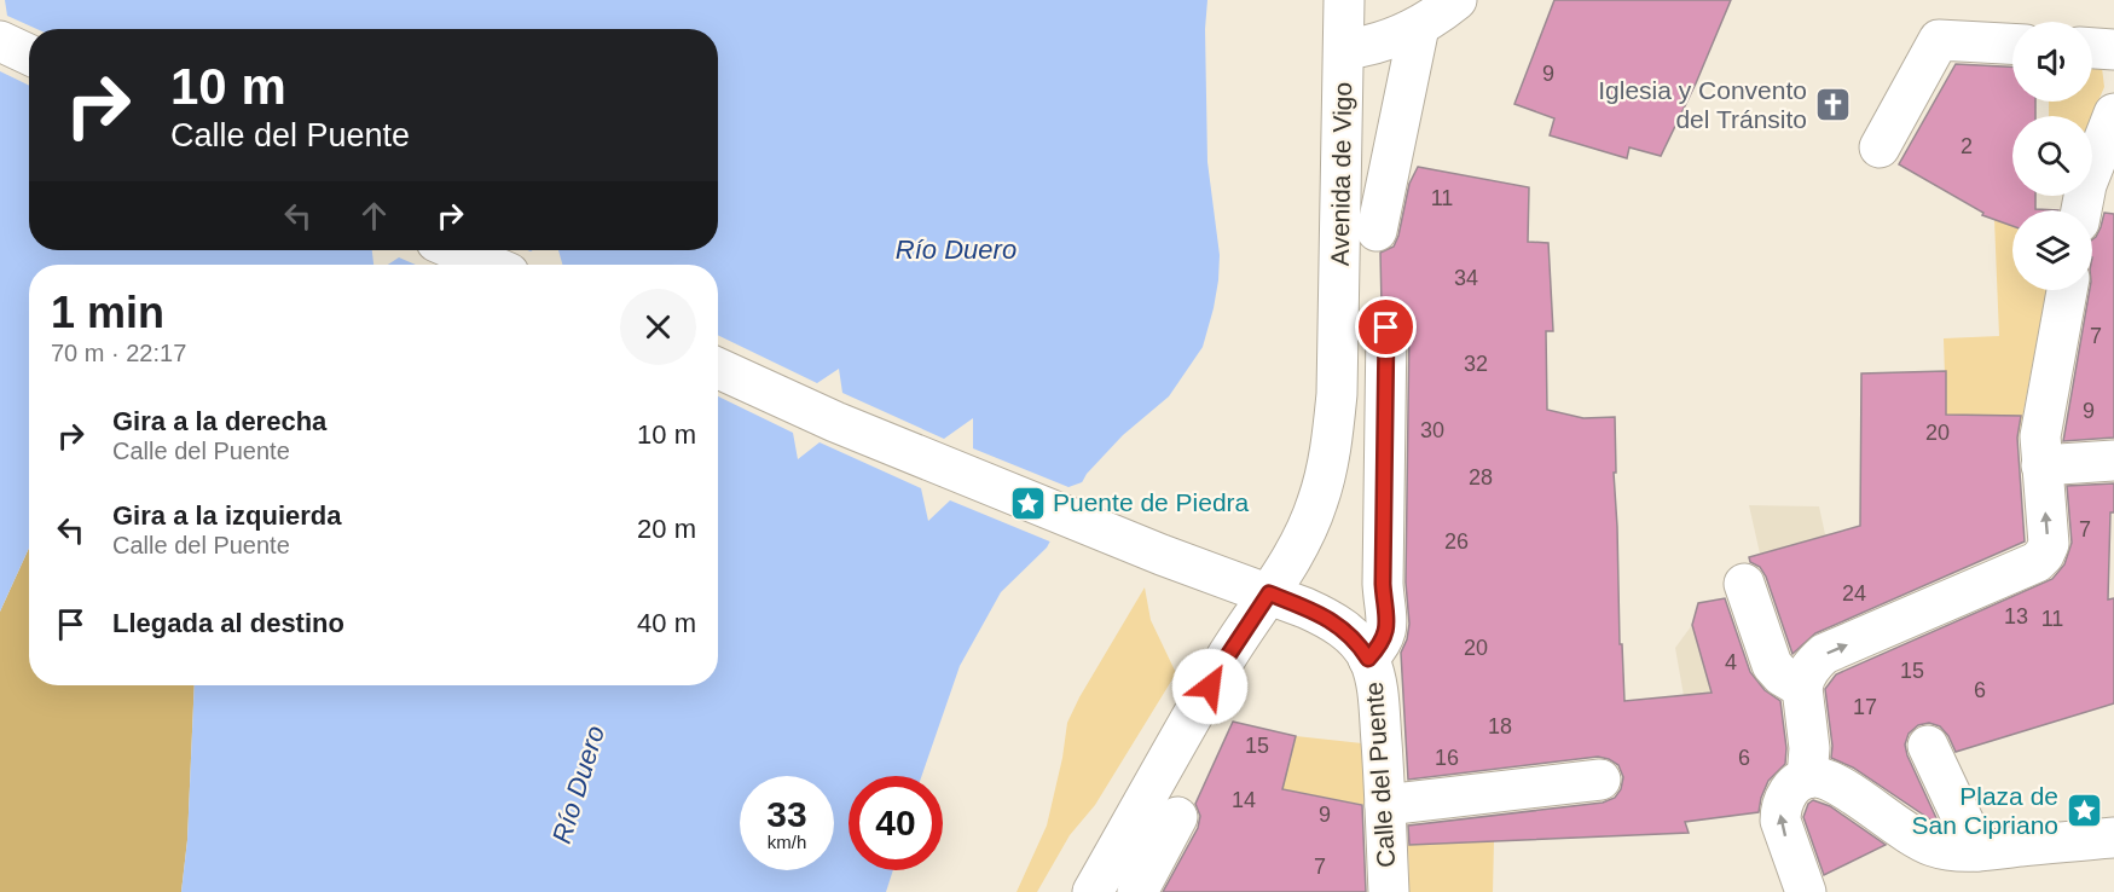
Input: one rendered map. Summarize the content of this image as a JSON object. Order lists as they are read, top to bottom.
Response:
{
  "streets": {
    "street": ["Avenida de Vigo", "Calle del Puente"]
  },
  "crossings": [
    ["Avenida de Vigo", "Calle del Puente"]
  ],
  "water": ["Río Duero"],
  "places": {
    "church": ["Iglesia y Convento del Tránsito"],
    "place": ["Puente de Piedra", "Plaza de San Cipriano"]
  },
  "house_numbers": [
    "9",
    "2",
    "11",
    "34",
    "7",
    "32",
    "9",
    "30",
    "20",
    "28",
    "7",
    "26",
    "24",
    "13",
    "11",
    "20",
    "4",
    "15",
    "6",
    "17",
    "18",
    "15",
    "16",
    "6",
    "14",
    "9",
    "7"
  ],
  "page": {
    "turn": ["10 m", "Calle del Puente"],
    "heading": ["1 min", "70 m · 22:17"],
    "list": [
      {
        "name": "Gira a la derecha",
        "note": "Calle del Puente",
        "value": "10 m"
      },
      {
        "name": "Gira a la izquierda",
        "note": "Calle del Puente",
        "value": "20 m"
      },
      {
        "name": "Llegada al destino",
        "value": "40 m"
      }
    ],
    "speed": "33 km/h",
    "limit": "40"
  }
}
